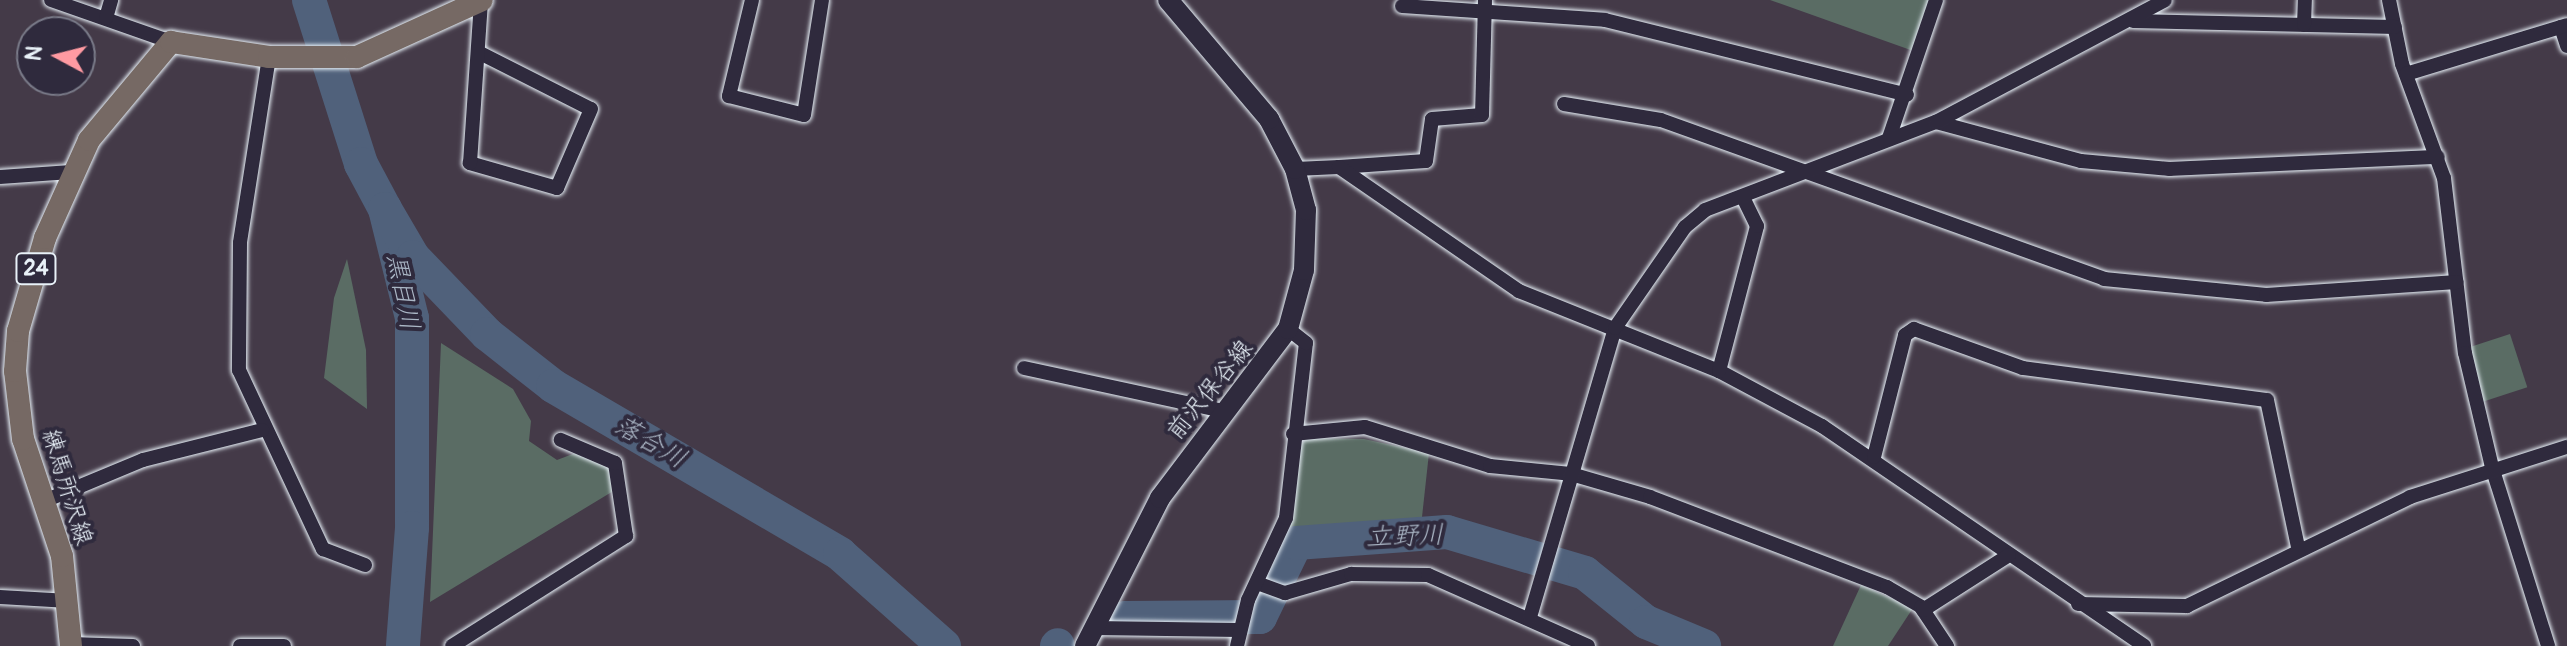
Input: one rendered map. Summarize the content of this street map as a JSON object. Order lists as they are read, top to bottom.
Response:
{
  "streets": {
    "main road": ["24", "前沢保谷線", "練馬所沢線"]
  },
  "water": ["黒目川", "落合川", "立野川"],
  "north": "left"
}
